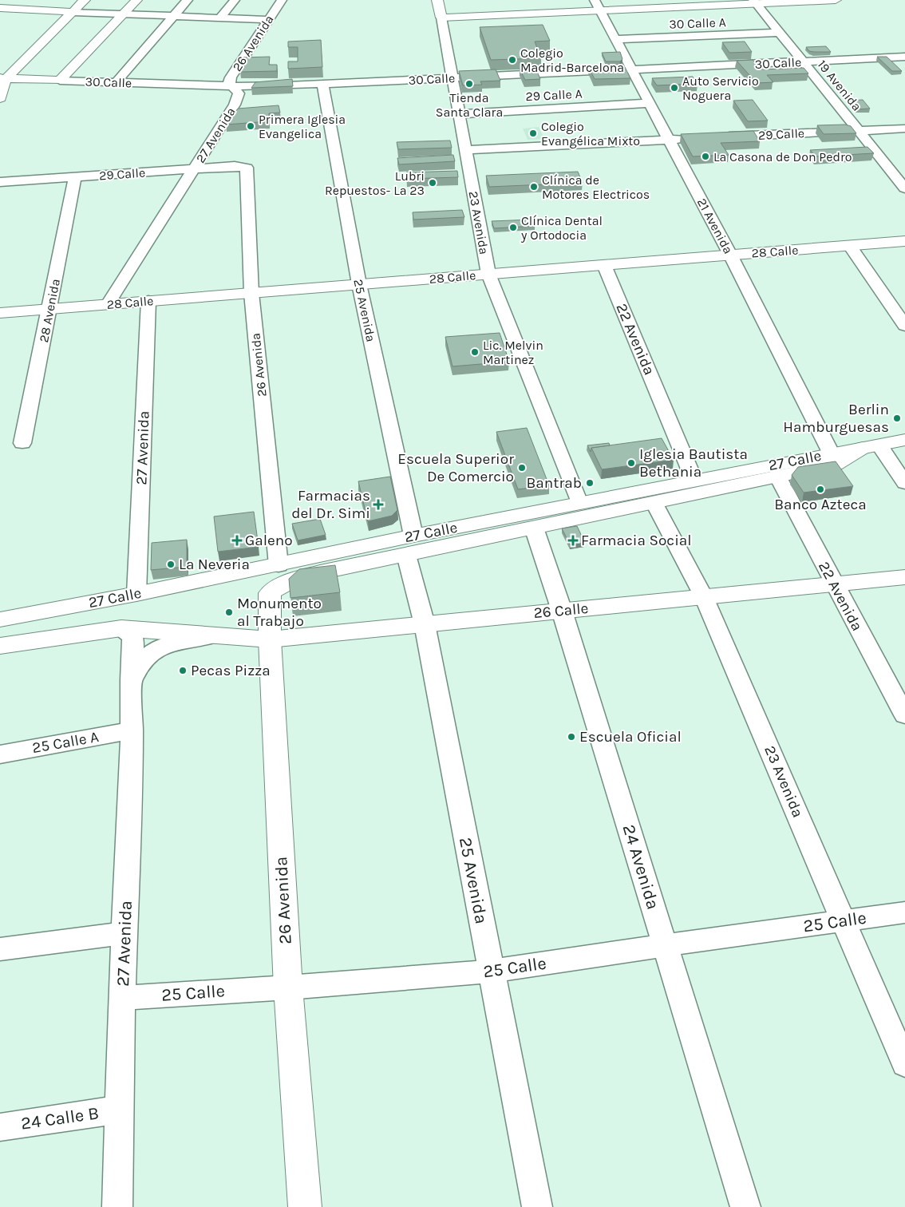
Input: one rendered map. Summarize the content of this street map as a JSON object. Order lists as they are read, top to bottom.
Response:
{
  "streets": {
    "street": [
      "30 Calle A",
      "26 Avenida",
      "30 Calle",
      "19 Avenida",
      "29 Calle A",
      "29 Calle",
      "27 Avenida",
      "23 Avenida",
      "21 Avenida",
      "28 Calle",
      "28 Avenida",
      "25 Avenida",
      "22 Avenida",
      "27 Calle",
      "26 Calle",
      "25 Calle A",
      "24 Avenida",
      "25 Calle",
      "24 Calle B"
    ]
  },
  "crossings": [
    ["30 Calle A", "19 Avenida"],
    ["30 Calle A", "21 Avenida"],
    ["26 Avenida", "30 Calle"],
    ["26 Avenida", "29 Calle"],
    ["26 Avenida", "27 Avenida"],
    ["26 Avenida", "28 Calle"],
    ["26 Avenida", "27 Calle"],
    ["26 Avenida", "26 Calle"],
    ["26 Avenida", "25 Calle"],
    ["30 Calle", "19 Avenida"],
    ["30 Calle", "27 Avenida"],
    ["30 Calle", "23 Avenida"],
    ["30 Calle", "21 Avenida"],
    ["30 Calle", "25 Avenida"],
    ["19 Avenida", "29 Calle"],
    ["29 Calle A", "23 Avenida"],
    ["29 Calle A", "21 Avenida"],
    ["29 Calle", "27 Avenida"],
    ["29 Calle", "28 Avenida"],
    ["27 Avenida", "28 Calle"],
    ["27 Avenida", "27 Calle"],
    ["27 Avenida", "25 Calle A"],
    ["27 Avenida", "25 Calle"],
    ["27 Avenida", "24 Calle B"],
    ["23 Avenida", "28 Calle"],
    ["23 Avenida", "27 Calle"],
    ["23 Avenida", "26 Calle"],
    ["23 Avenida", "25 Calle"],
    ["21 Avenida", "28 Calle"],
    ["21 Avenida", "27 Calle"],
    ["28 Calle", "28 Avenida"],
    ["28 Calle", "25 Avenida"],
    ["28 Calle", "22 Avenida"],
    ["25 Avenida", "27 Calle"],
    ["25 Avenida", "26 Calle"],
    ["25 Avenida", "25 Calle"],
    ["22 Avenida", "27 Calle"],
    ["22 Avenida", "26 Calle"],
    ["27 Calle", "26 Calle"],
    ["27 Calle", "24 Avenida"],
    ["26 Calle", "24 Avenida"],
    ["24 Avenida", "25 Calle"]
  ],
  "places": {
    "other": [
      "Colegio Madrid-Barcelona",
      "Tienda Santa Clara",
      "Auto Servicio Noguera",
      "Primera Iglesia Evangelica",
      "Colegio Evangélica Mixto",
      "La Casona de Don Pedro",
      "Lubri Repuestos- La 23",
      "Clínica de Motores Electricos",
      "Clínica Dental y Ortodocia",
      "Lic. Melvin Martinez",
      "Berlin Hamburguesas",
      "Iglesia Bautista Bethania",
      "Escuela Superior De Comercio",
      "Bantrab",
      "Banco Azteca",
      "La Neveria",
      "Monumento al Trabajo",
      "Pecas Pizza",
      "Escuela Oficial"
    ],
    "health": ["Farmacias del Dr. Simi", "Galeno", "Farmacia Social"]
  }
}
